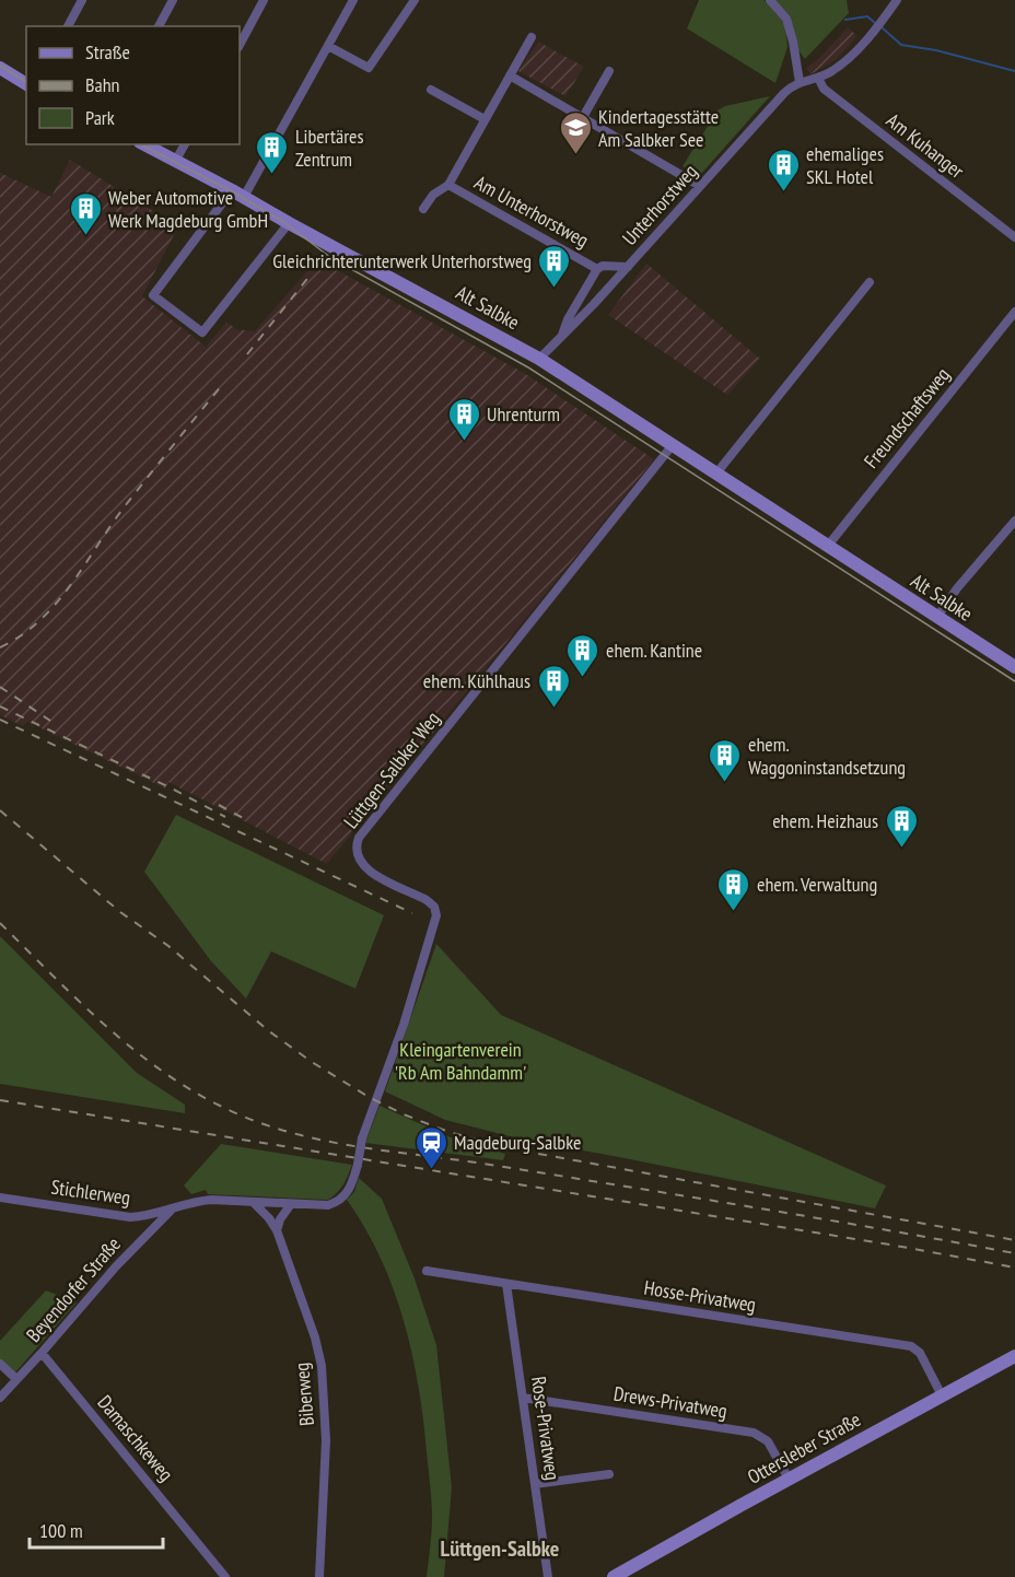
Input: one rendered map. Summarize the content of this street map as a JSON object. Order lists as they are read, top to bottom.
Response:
{
  "streets": {
    "main road": ["Alt Salbke", "Ottersleber Straße"],
    "street": [
      "Am Kuhanger",
      "Unterhorstweg",
      "Am Unterhorstweg",
      "Freundschaftsweg",
      "Lüttgen-Salbker Weg",
      "Stichlerweg",
      "Beyendorfer Straße",
      "Hosse-Privatweg",
      "Biberweg",
      "Drews-Privatweg",
      "Rose-Privatweg",
      "Damaschkeweg"
    ]
  },
  "crossings": [
    ["Am Kuhanger", "Unterhorstweg"],
    ["Unterhorstweg", "Am Unterhorstweg"],
    ["Unterhorstweg", "Alt Salbke"],
    ["Alt Salbke", "Freundschaftsweg"],
    ["Alt Salbke", "Lüttgen-Salbker Weg"],
    ["Lüttgen-Salbker Weg", "Stichlerweg"],
    ["Lüttgen-Salbker Weg", "Beyendorfer Straße"],
    ["Lüttgen-Salbker Weg", "Biberweg"],
    ["Stichlerweg", "Beyendorfer Straße"],
    ["Beyendorfer Straße", "Damaschkeweg"],
    ["Hosse-Privatweg", "Rose-Privatweg"],
    ["Hosse-Privatweg", "Ottersleber Straße"],
    ["Drews-Privatweg", "Rose-Privatweg"],
    ["Drews-Privatweg", "Ottersleber Straße"]
  ],
  "districts": ["Lüttgen-Salbke"],
  "parks": ["Kleingartenverein 'Rb Am Bahndamm'"],
  "places": {
    "school or university": ["Kindertagesstätte Am Salbker See"],
    "building": [
      "Libertäres Zentrum",
      "ehemaliges SKL Hotel",
      "Weber Automotive Werk Magdeburg GmbH",
      "Gleichrichterunterwerk Unterhorstweg",
      "Uhrenturm",
      "ehem. Kantine",
      "ehem. Kühlhaus",
      "ehem. Waggoninstandsetzung",
      "ehem. Heizhaus",
      "ehem. Verwaltung"
    ],
    "station": ["Magdeburg-Salbke"]
  },
  "legend": ["Straße", "Bahn", "Park"],
  "scale_bar": "100 m"
}
